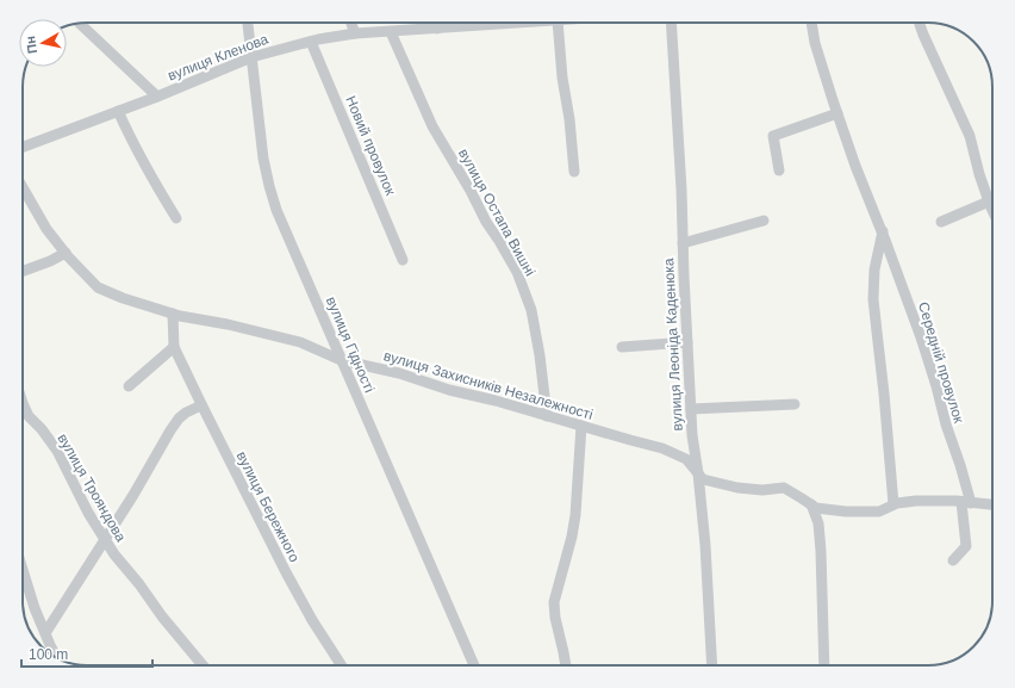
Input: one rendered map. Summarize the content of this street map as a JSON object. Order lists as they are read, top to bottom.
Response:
{
  "streets": {
    "street": [
      "вулиця Кленова",
      "Новий провулок",
      "вулиця Остапа Вишні",
      "вулиця Гідності",
      "вулиця Леоніда Каденюка",
      "Середній провулок",
      "вулиця Захисників Незалежності",
      "вулиця Трояндова",
      "вулиця Бережного"
    ]
  },
  "crossings": [
    ["вулиця Кленова", "Новий провулок"],
    ["вулиця Кленова", "вулиця Остапа Вишні"],
    ["вулиця Кленова", "вулиця Гідності"],
    ["вулиця Остапа Вишні", "вулиця Захисників Незалежності"],
    ["вулиця Гідності", "вулиця Захисників Незалежності"],
    ["вулиця Леоніда Каденюка", "вулиця Захисників Незалежності"],
    ["Середній провулок", "вулиця Захисників Незалежності"],
    ["вулиця Захисників Незалежності", "вулиця Бережного"]
  ],
  "scale_bar": "100 m",
  "north": "left"
}
